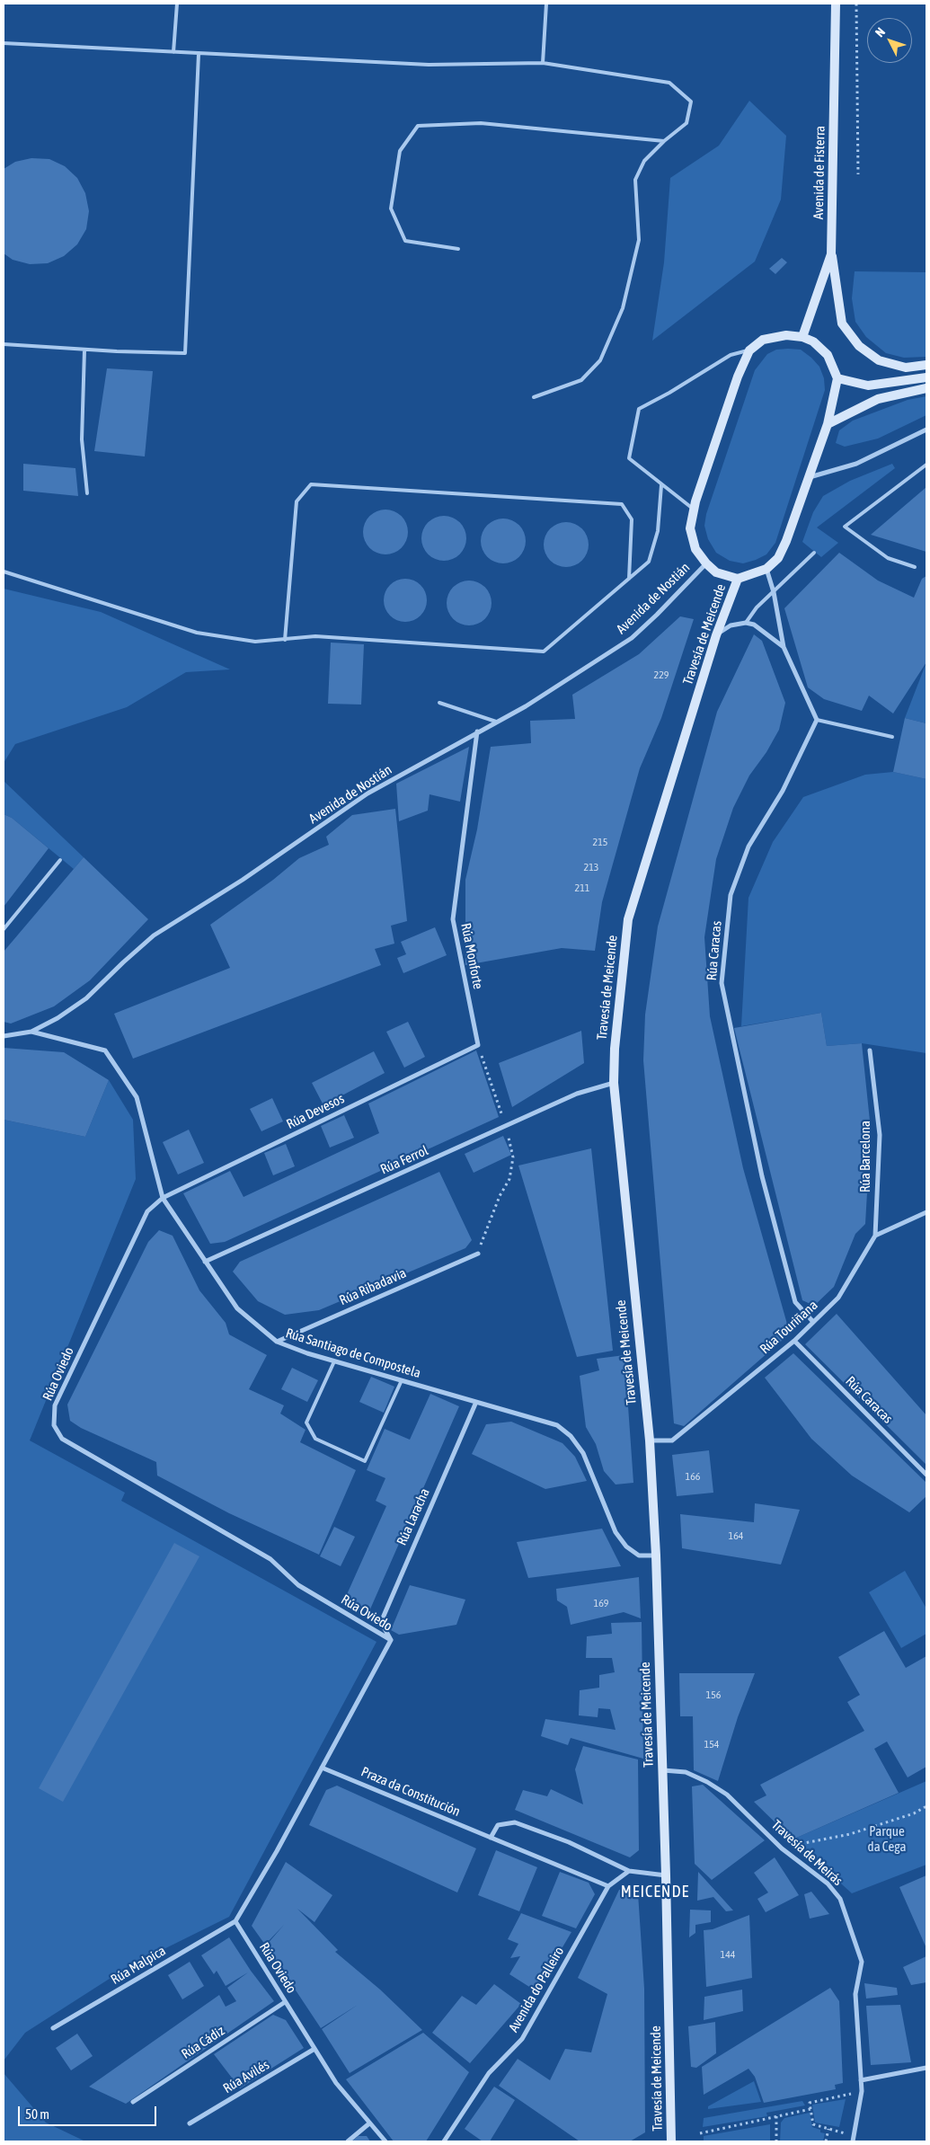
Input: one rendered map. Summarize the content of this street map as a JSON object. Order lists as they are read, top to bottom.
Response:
{
  "streets": {
    "main road": ["Avenida de Fisterra", "Travesía de Meicende"],
    "street": [
      "Avenida de Nostián",
      "Rúa Caracas",
      "Rúa Monforte",
      "Rúa Devesos",
      "Rúa Barcelona",
      "Rúa Ferrol",
      "Rúa Ribadavia",
      "Rúa Touriñana",
      "Rúa Santiago de Compostela",
      "Rúa Oviedo",
      "Rúa Laracha",
      "Praza da Constitución",
      "Travesía de Meirás",
      "Rúa Malpica",
      "Avenida do Palleiro",
      "Rúa Cádiz",
      "Rúa Avilés"
    ]
  },
  "crossings": [
    ["Avenida de Nostián", "Rúa Monforte"],
    ["Avenida de Nostián", "Rúa Santiago de Compostela"],
    ["Travesía de Meicende", "Rúa Ferrol"],
    ["Travesía de Meicende", "Rúa Touriñana"],
    ["Travesía de Meicende", "Rúa Santiago de Compostela"],
    ["Travesía de Meicende", "Travesía de Meirás"],
    ["Rúa Caracas", "Rúa Touriñana"],
    ["Rúa Monforte", "Rúa Devesos"],
    ["Rúa Devesos", "Rúa Santiago de Compostela"],
    ["Rúa Devesos", "Rúa Oviedo"],
    ["Rúa Barcelona", "Rúa Touriñana"],
    ["Rúa Ferrol", "Rúa Santiago de Compostela"],
    ["Rúa Ribadavia", "Rúa Santiago de Compostela"],
    ["Rúa Santiago de Compostela", "Rúa Oviedo"],
    ["Rúa Santiago de Compostela", "Rúa Laracha"],
    ["Rúa Oviedo", "Rúa Laracha"],
    ["Rúa Oviedo", "Praza da Constitución"],
    ["Rúa Oviedo", "Rúa Malpica"],
    ["Rúa Oviedo", "Rúa Cádiz"],
    ["Rúa Oviedo", "Rúa Avilés"],
    ["Praza da Constitución", "Avenida do Palleiro"]
  ],
  "districts": ["MEICENDE"],
  "parks": ["Parque da Cega"],
  "house_numbers": [
    "229",
    "215",
    "213",
    "211",
    "166",
    "164",
    "169",
    "156",
    "154",
    "144"
  ],
  "scale_bar": "50 m",
  "north": "top left"
}
